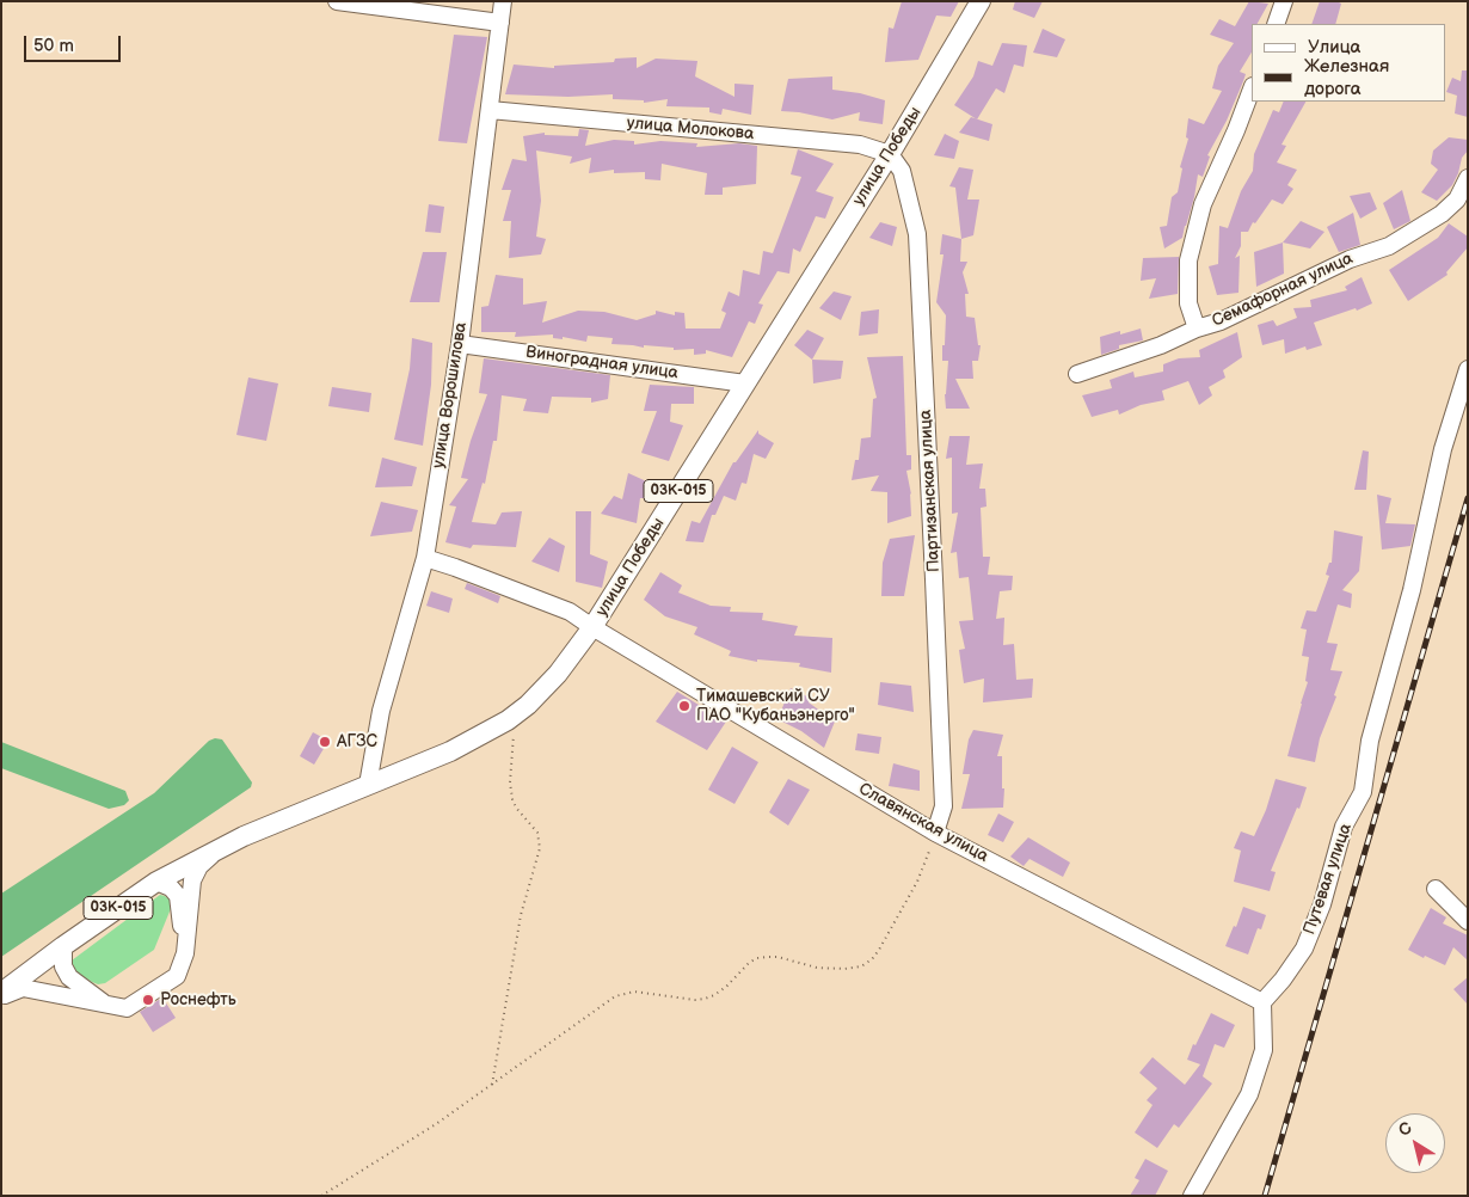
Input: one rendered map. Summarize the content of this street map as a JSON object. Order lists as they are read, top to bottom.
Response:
{
  "streets": {
    "main road": ["улица Победы", "03К-015"],
    "street": [
      "улица Молокова",
      "Семафорная улица",
      "Виноградная улица",
      "улица Ворошилова",
      "Партизанская улица",
      "Славянская улица",
      "Путевая улица"
    ]
  },
  "crossings": [
    ["улица Молокова", "улица Победы"],
    ["улица Молокова", "улица Ворошилова"],
    ["улица Молокова", "Партизанская улица"],
    ["улица Победы", "Виноградная улица"],
    ["улица Победы", "улица Ворошилова"],
    ["улица Победы", "03К-015"],
    ["улица Победы", "Партизанская улица"],
    ["улица Победы", "Славянская улица"],
    ["Виноградная улица", "улица Ворошилова"],
    ["улица Ворошилова", "Славянская улица"],
    ["Партизанская улица", "Славянская улица"],
    ["Славянская улица", "Путевая улица"]
  ],
  "places": ["Тимашевский СУ ПАО \"Кубаньэнерго\"", "АГЗС", "Роснефть"],
  "legend": ["Улица", "Железная дорога"],
  "scale_bar": "50 m",
  "north": "top left"
}
